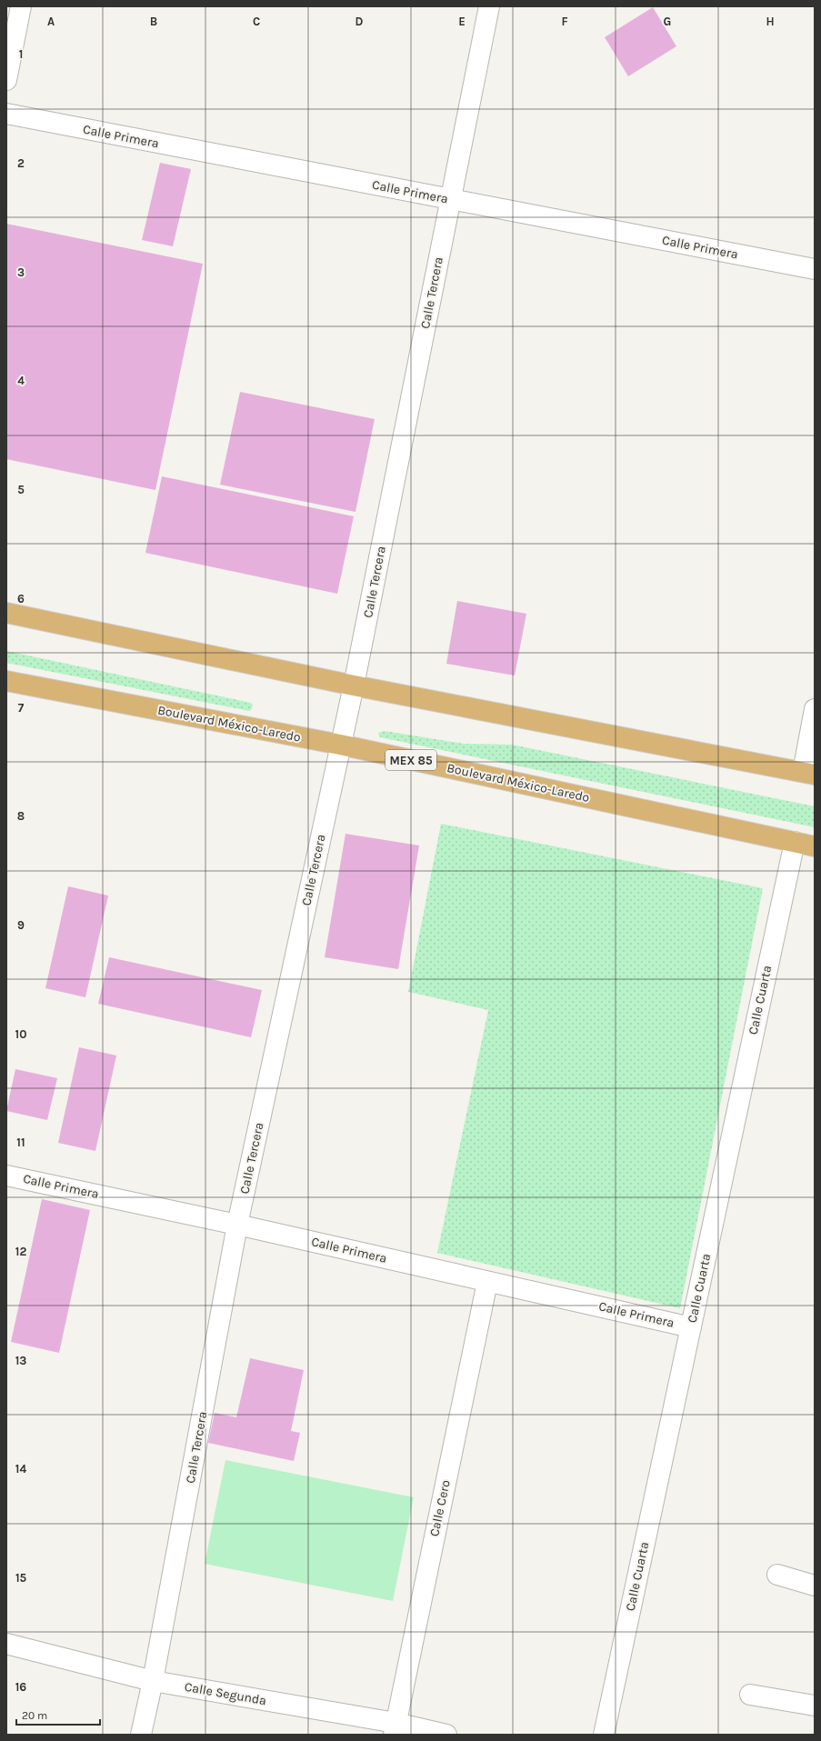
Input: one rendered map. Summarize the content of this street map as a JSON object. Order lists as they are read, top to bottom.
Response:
{
  "streets": {
    "main road": ["Boulevard México-Laredo", "MEX 85"],
    "street": [
      "Calle Primera",
      "Calle Tercera",
      "Calle Cuarta",
      "Calle Cero",
      "Calle Segunda"
    ]
  },
  "crossings": [
    ["Calle Primera", "Calle Tercera"],
    ["Calle Primera", "Calle Cuarta"],
    ["Calle Primera", "Calle Cero"],
    ["Calle Tercera", "Boulevard México-Laredo"],
    ["Calle Tercera", "Calle Segunda"],
    ["Boulevard México-Laredo", "Calle Cuarta"],
    ["Calle Cero", "Calle Segunda"]
  ],
  "scale_bar": "20 m",
  "grid": {
    "columns": [
      "A",
      "B",
      "C",
      "D",
      "E",
      "F",
      "G",
      "H"
    ],
    "rows": [
      "1",
      "2",
      "3",
      "4",
      "5",
      "6",
      "7",
      "8",
      "9",
      "10",
      "11",
      "12",
      "13",
      "14",
      "15",
      "16"
    ]
  }
}
